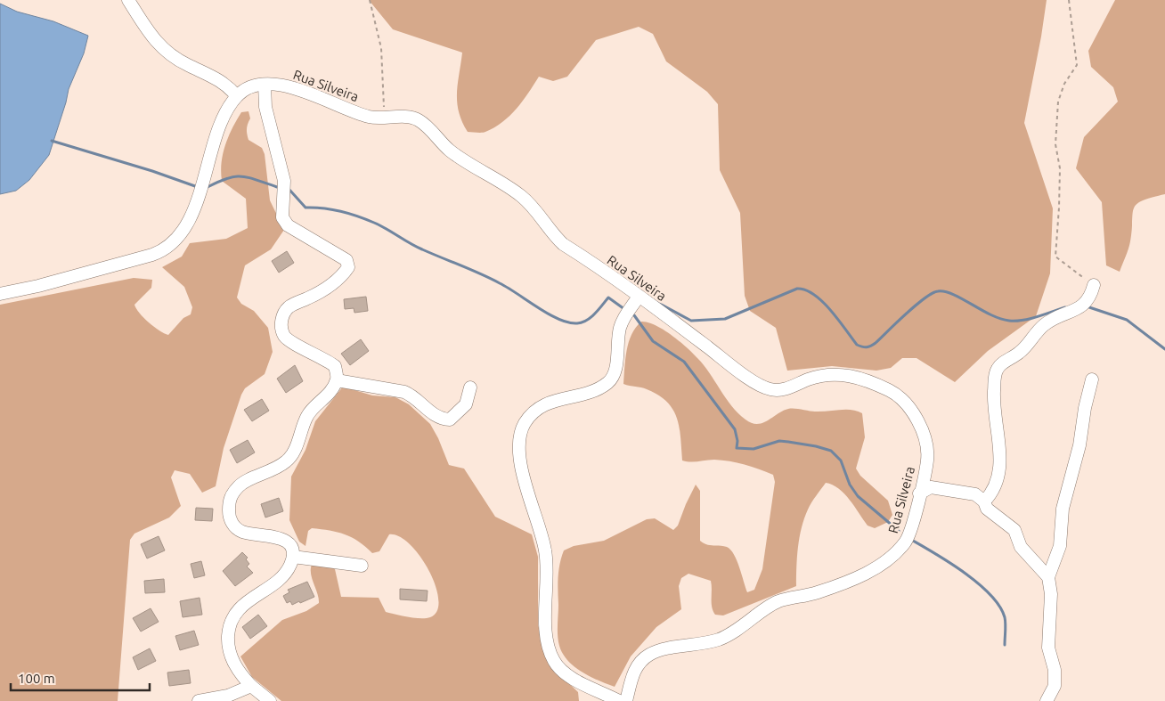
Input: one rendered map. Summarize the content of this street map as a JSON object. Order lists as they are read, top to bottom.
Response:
{
  "streets": {
    "street": ["Rua Silveira"]
  },
  "scale_bar": "100 m"
}
